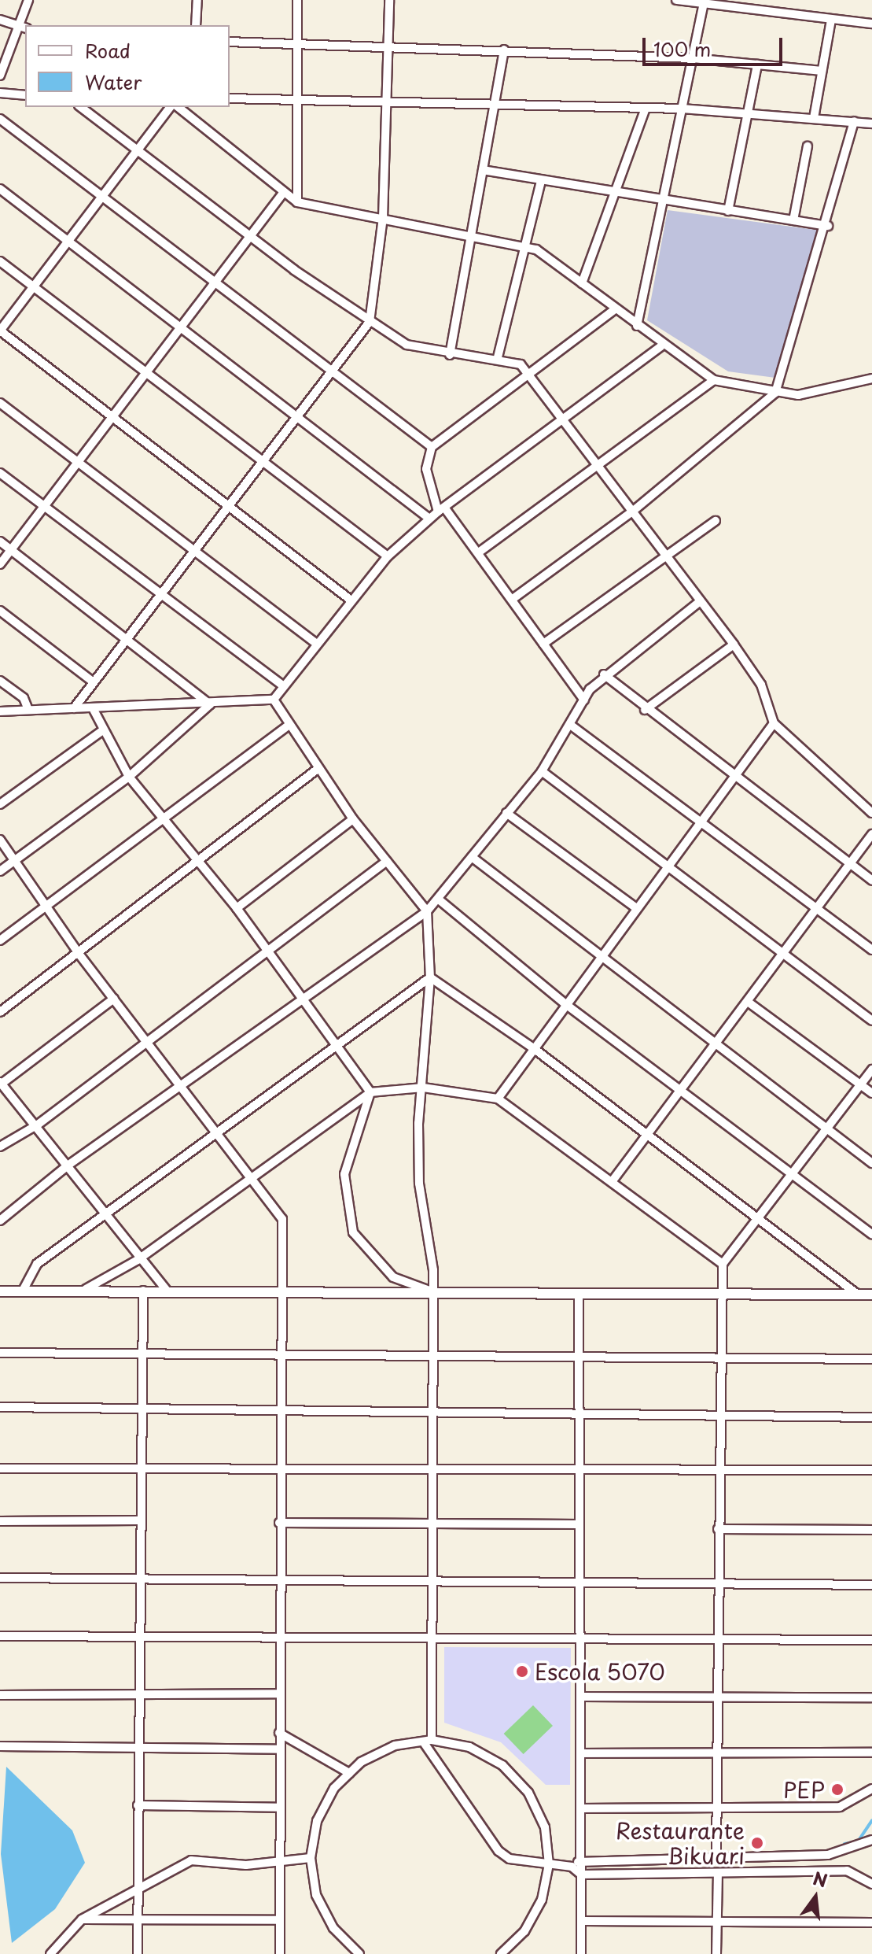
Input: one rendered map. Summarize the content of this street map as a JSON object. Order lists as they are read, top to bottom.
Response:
{
  "places": ["Escola 5070", "PEP", "Restaurante Bikuari"],
  "legend": ["Road", "Water"],
  "scale_bar": "100 m",
  "north": "top"
}
